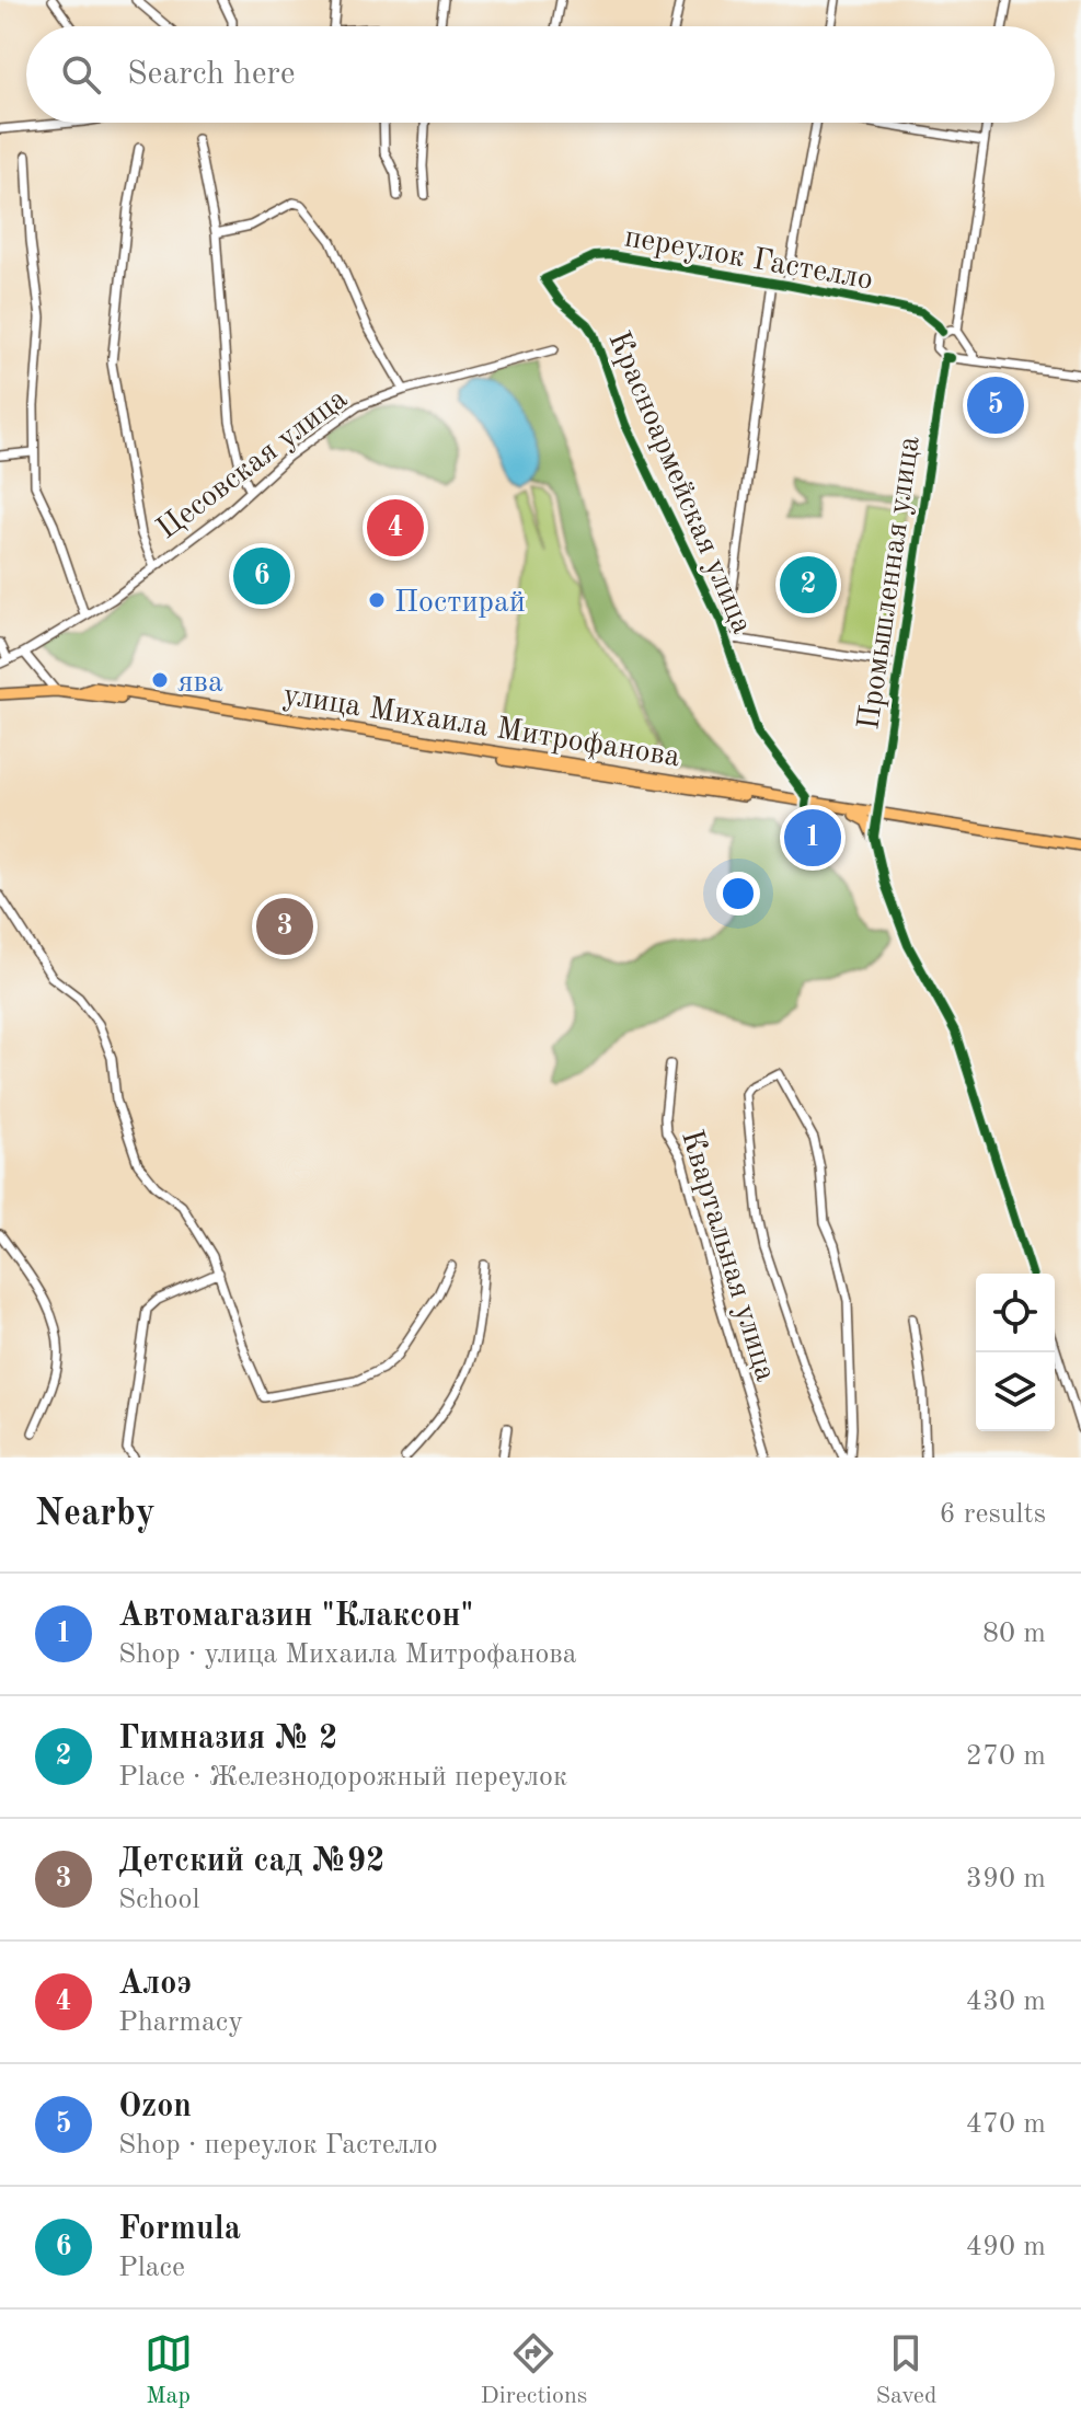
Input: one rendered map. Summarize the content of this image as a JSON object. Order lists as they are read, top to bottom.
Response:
{
  "streets": {
    "main road": ["улица Михаила Митрофанова"],
    "street": [
      "переулок Гастелло",
      "Цесовская улица",
      "Красноармейская улица",
      "Промышленная улица",
      "Квартальная улица"
    ]
  },
  "crossings": [
    ["переулок Гастелло", "Красноармейская улица"],
    ["переулок Гастелло", "Промышленная улица"],
    ["Красноармейская улица", "улица Михаила Митрофанова"],
    ["Промышленная улица", "улица Михаила Митрофанова"]
  ],
  "places": ["Постирай", "ява"],
  "page": {
    "search": "Search here",
    "pins": [
      "5",
      "4",
      "6",
      "2",
      "1",
      "3"
    ],
    "heading": ["Nearby", "6 results"],
    "list": [
      {
        "mark": "1",
        "name": "Автомагазин \"Клаксон\"",
        "note": "Shop · улица Михаила Митрофанова",
        "value": "80 m"
      },
      {
        "mark": "2",
        "name": "Гимназия № 2",
        "note": "Place · Железнодорожный переулок",
        "value": "270 m"
      },
      {
        "mark": "3",
        "name": "Детский сад №92",
        "note": "School",
        "value": "390 m"
      },
      {
        "mark": "4",
        "name": "Алоэ",
        "note": "Pharmacy",
        "value": "430 m"
      },
      {
        "mark": "5",
        "name": "Ozon",
        "note": "Shop · переулок Гастелло",
        "value": "470 m"
      },
      {
        "mark": "6",
        "name": "Formula",
        "note": "Place",
        "value": "490 m"
      }
    ],
    "nav": ["Map", "Directions", "Saved"]
  }
}
